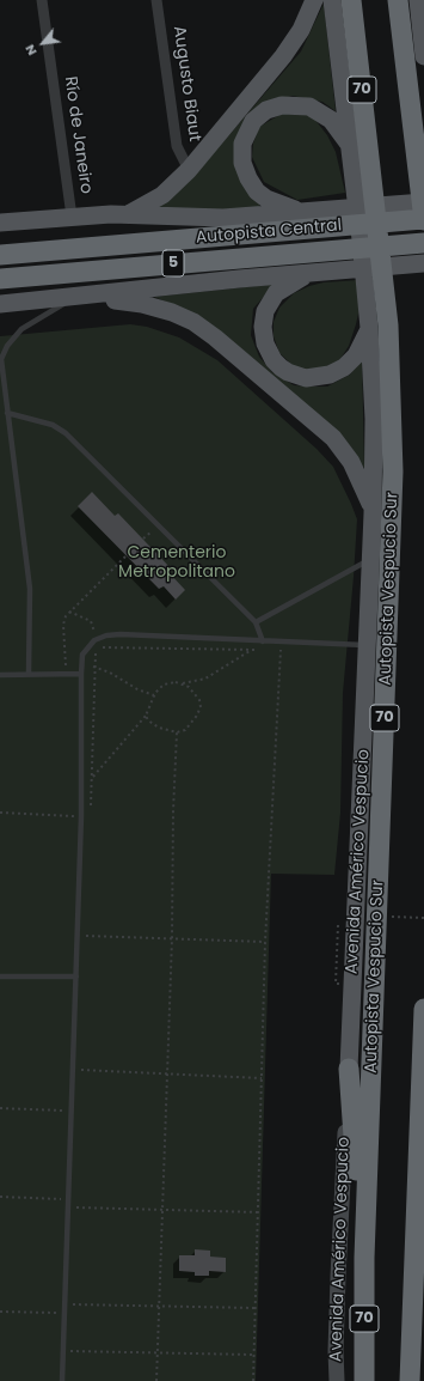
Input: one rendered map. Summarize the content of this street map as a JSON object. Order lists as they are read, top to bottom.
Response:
{
  "streets": {
    "highway": [
      "70",
      "Autopista Central",
      "5",
      "Autopista Vespucio Sur"
    ],
    "main road": ["Avenida Américo Vespucio"],
    "street": ["Augusto Biaut", "Río de Janeiro"]
  },
  "parks": ["Cementerio Metropolitano"],
  "north": "bottom left"
}
